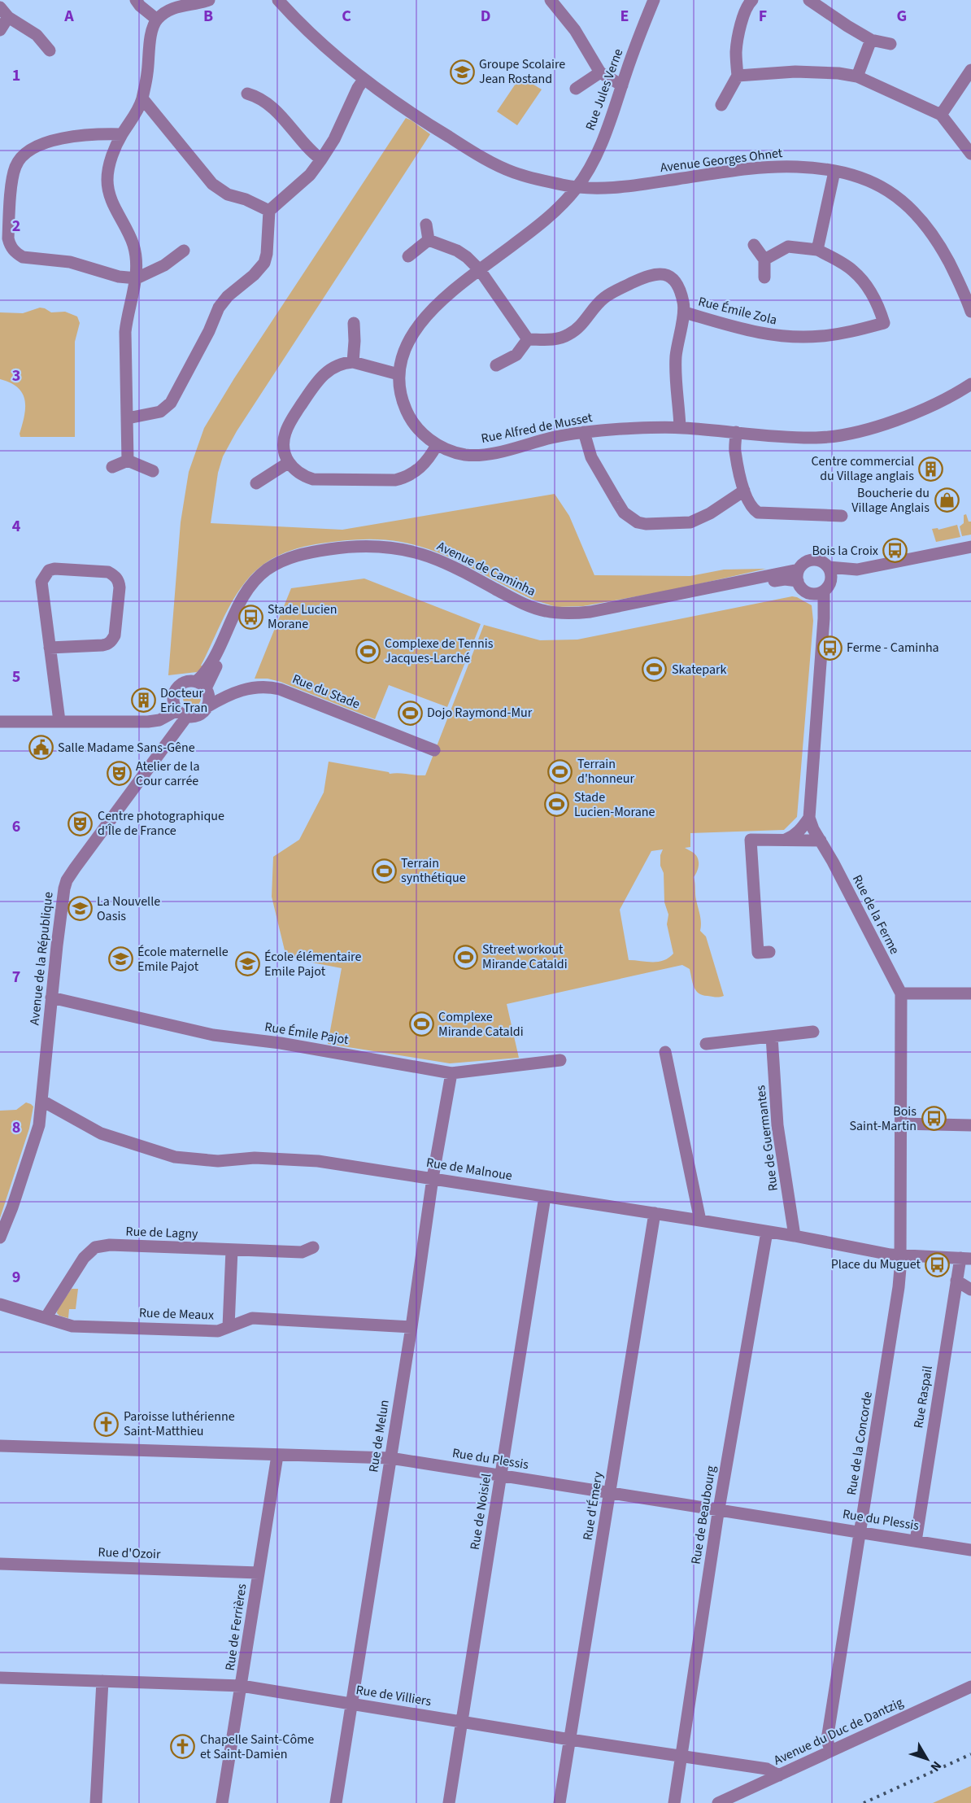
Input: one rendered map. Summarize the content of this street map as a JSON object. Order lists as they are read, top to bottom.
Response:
{
  "streets": {
    "street": [
      "Rue Jules Verne",
      "Avenue Georges Ohnet",
      "Rue Émile Zola",
      "Rue Alfred de Musset",
      "Avenue de Caminha",
      "Rue du Stade",
      "Rue de la Ferme",
      "Avenue de la République",
      "Rue Émile Pajot",
      "Rue de Guermantes",
      "Rue de Malnoue",
      "Rue de Lagny",
      "Rue de Meaux",
      "Rue Raspail",
      "Rue de Melun",
      "Rue de la Concorde",
      "Rue du Plessis",
      "Rue d'Émery",
      "Rue de Noisiel",
      "Rue de Beaubourg",
      "Rue d'Ozoir",
      "Rue de Ferrières",
      "Rue de Villiers",
      "Avenue du Duc de Dantzig"
    ]
  },
  "crossings": [
    ["Rue Jules Verne", "Avenue Georges Ohnet"],
    ["Rue Jules Verne", "Rue Alfred de Musset"],
    ["Avenue Georges Ohnet", "Rue Alfred de Musset"],
    ["Avenue de Caminha", "Rue du Stade"],
    ["Avenue de Caminha", "Avenue de la République"],
    ["Rue du Stade", "Avenue de la République"],
    ["Rue de la Ferme", "Rue de Malnoue"],
    ["Rue de la Ferme", "Rue de la Concorde"],
    ["Avenue de la République", "Rue Émile Pajot"],
    ["Avenue de la République", "Rue de Malnoue"],
    ["Rue Émile Pajot", "Rue de Melun"],
    ["Rue de Guermantes", "Rue de Malnoue"],
    ["Rue de Malnoue", "Rue Raspail"],
    ["Rue de Malnoue", "Rue de Melun"],
    ["Rue de Malnoue", "Rue de la Concorde"],
    ["Rue de Malnoue", "Rue d'Émery"],
    ["Rue de Malnoue", "Rue de Noisiel"],
    ["Rue de Malnoue", "Rue de Beaubourg"],
    ["Rue de Lagny", "Rue de Meaux"],
    ["Rue de Meaux", "Rue de Melun"],
    ["Rue Raspail", "Rue du Plessis"],
    ["Rue de Melun", "Rue du Plessis"],
    ["Rue de Melun", "Rue de Villiers"],
    ["Rue de la Concorde", "Rue du Plessis"],
    ["Rue de la Concorde", "Avenue du Duc de Dantzig"],
    ["Rue du Plessis", "Rue d'Émery"],
    ["Rue du Plessis", "Rue de Noisiel"],
    ["Rue du Plessis", "Rue de Beaubourg"],
    ["Rue du Plessis", "Rue de Ferrières"],
    ["Rue d'Émery", "Rue de Villiers"],
    ["Rue de Noisiel", "Rue de Villiers"],
    ["Rue de Beaubourg", "Rue de Villiers"],
    ["Rue d'Ozoir", "Rue de Ferrières"],
    ["Rue de Ferrières", "Rue de Villiers"],
    ["Rue de Villiers", "Avenue du Duc de Dantzig"]
  ],
  "places": {
    "school or university": [
      "Groupe Scolaire Jean Rostand",
      "La Nouvelle Oasis",
      "École maternelle Emile Pajot",
      "École élémentaire Emile Pajot"
    ],
    "building": ["Centre commercial du Village anglais", "Docteur Eric Tran"],
    "shop": ["Boucherie du Village Anglais"],
    "bus stop": [
      "Bois la Croix",
      "Stade Lucien Morane",
      "Ferme - Caminha",
      "Bois Saint-Martin",
      "Place du Muguet"
    ],
    "sports": [
      "Complexe de Tennis Jacques-Larché",
      "Skatepark",
      "Dojo Raymond-Mur",
      "Terrain d'honneur",
      "Stade Lucien-Morane",
      "Terrain synthétique",
      "Street workout Mirande Cataldi",
      "Complexe Mirande Cataldi"
    ],
    "public building": ["Salle Madame Sans-Gêne"],
    "theatre": ["Atelier de la Cour carrée", "Centre photographique d'Île de France"],
    "church": ["Paroisse luthérienne Saint-Matthieu", "Chapelle Saint-Côme et Saint-Damien"]
  },
  "north": "bottom right",
  "grid": {
    "columns": [
      "A",
      "B",
      "C",
      "D",
      "E",
      "F",
      "G"
    ],
    "rows": [
      "1",
      "2",
      "3",
      "4",
      "5",
      "6",
      "7",
      "8",
      "9"
    ]
  }
}
